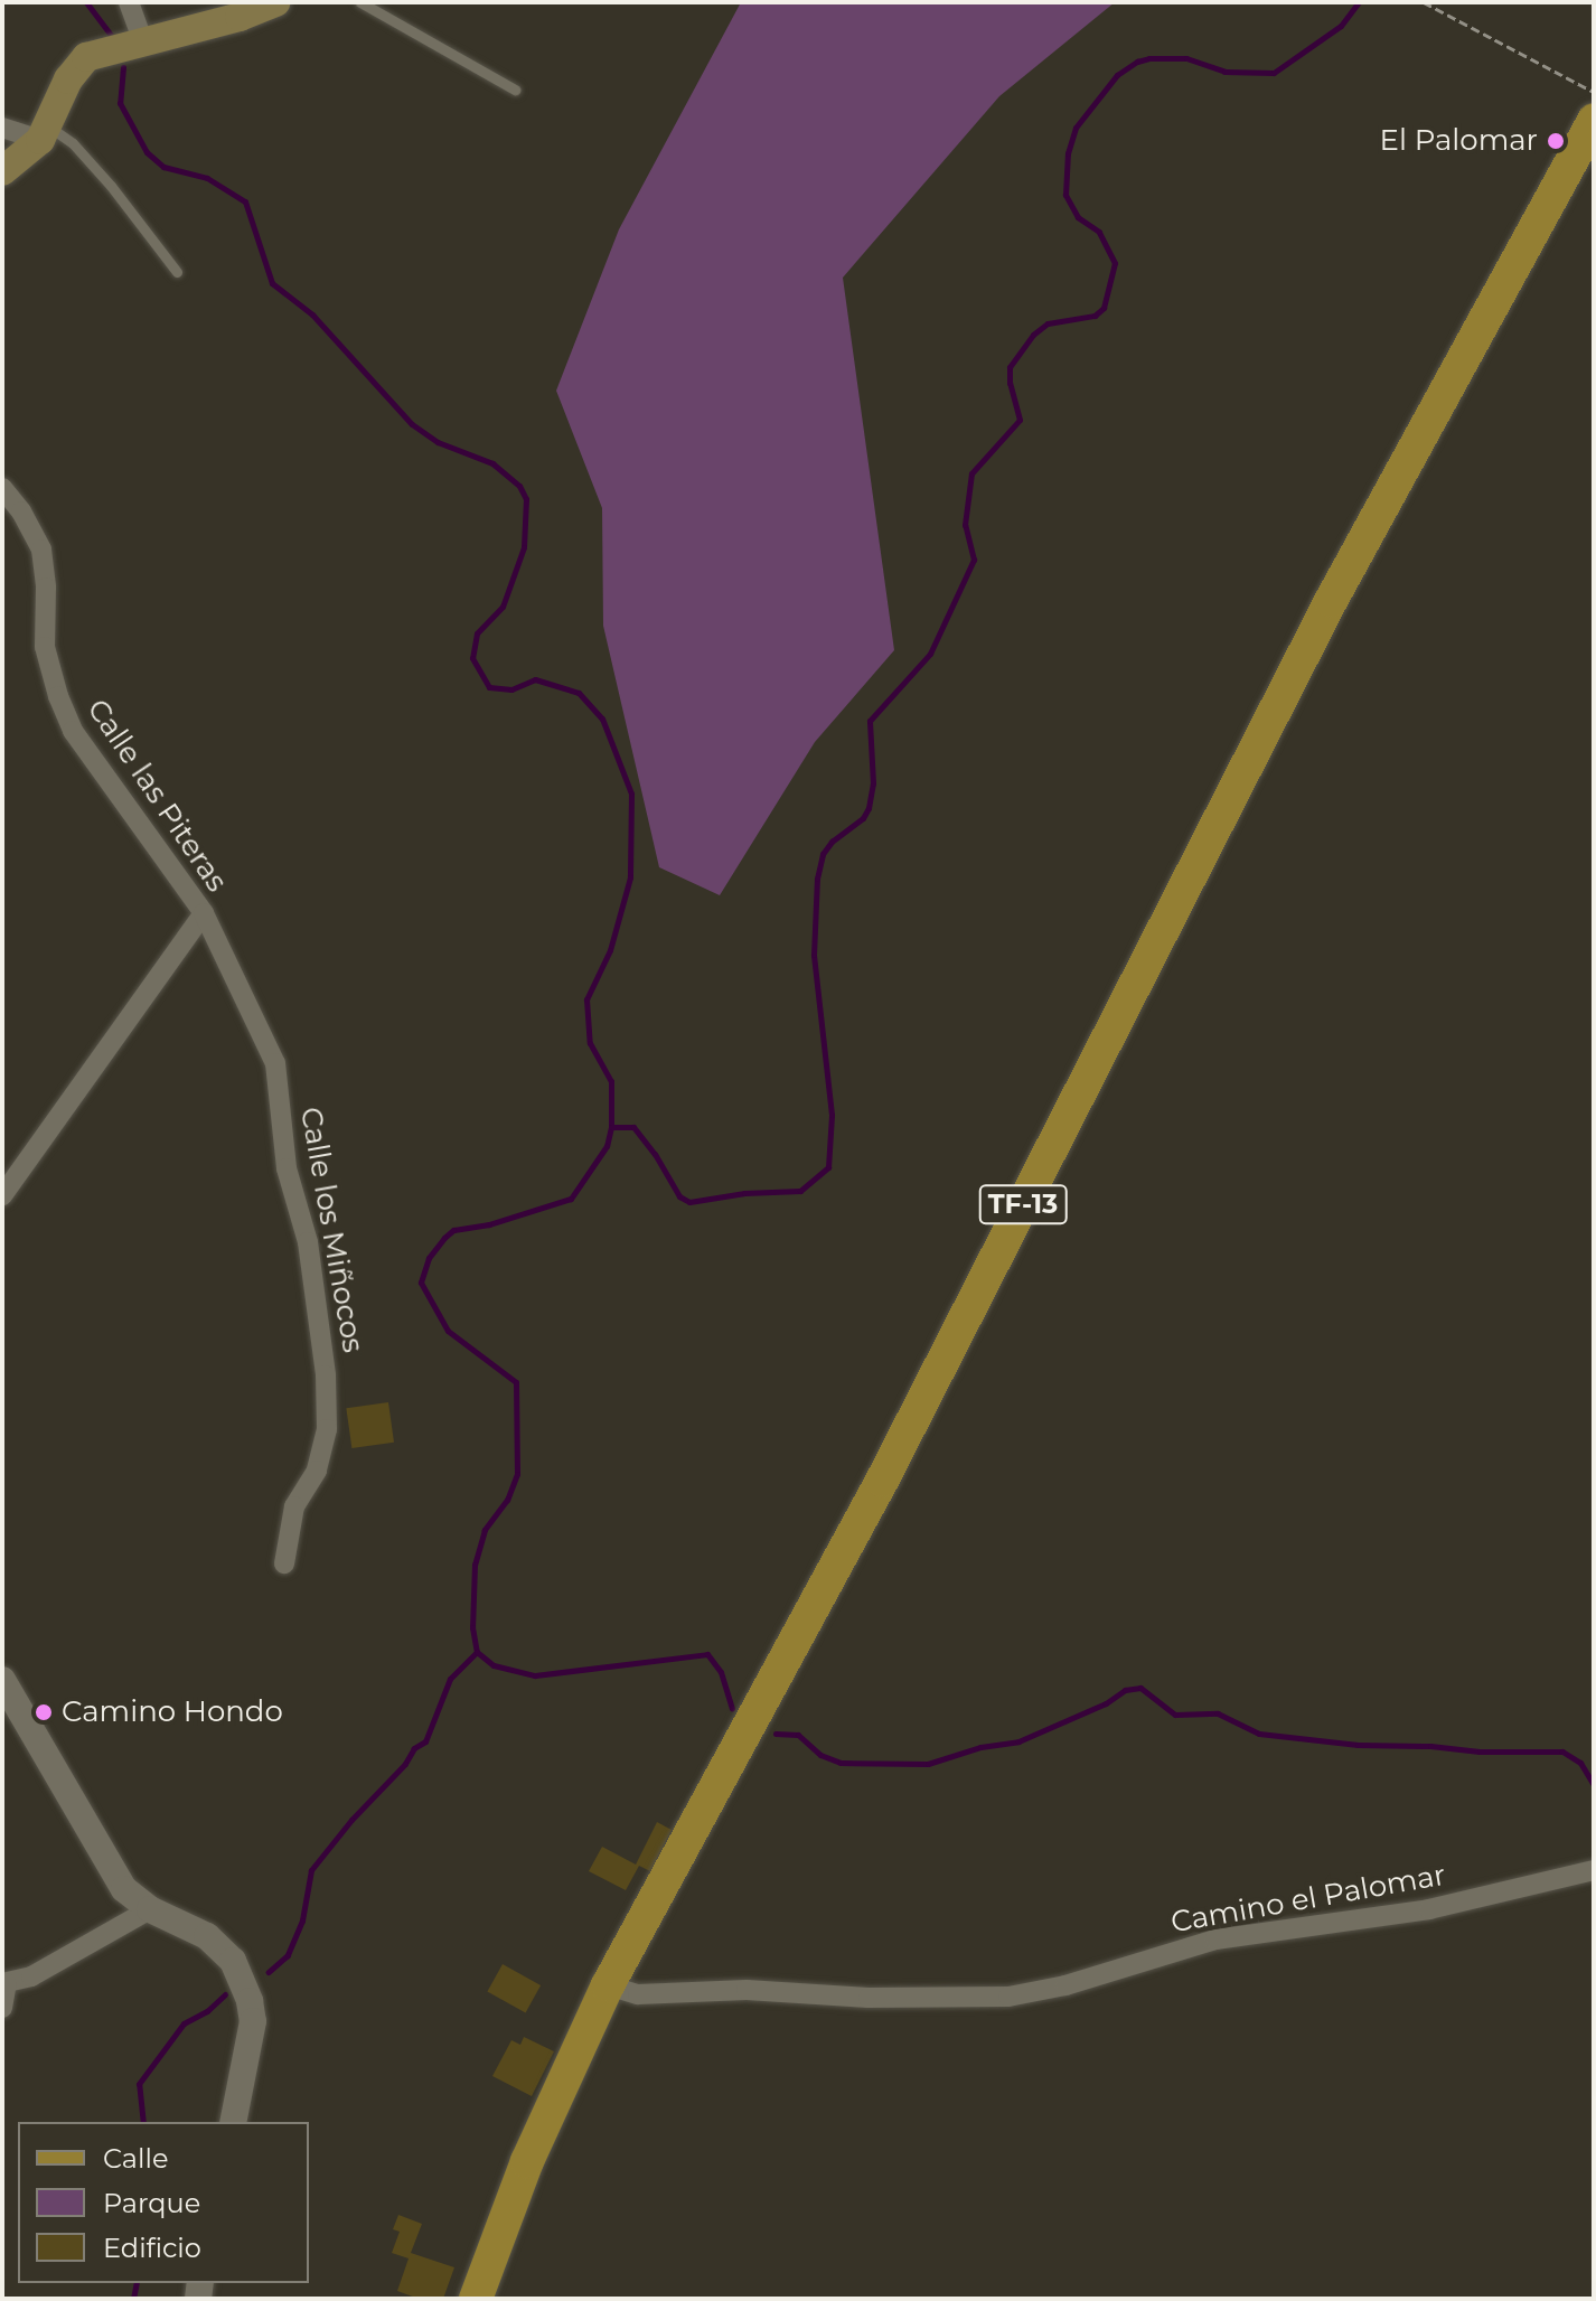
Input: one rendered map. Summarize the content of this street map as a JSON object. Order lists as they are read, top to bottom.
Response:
{
  "streets": {
    "main road": ["TF-13"],
    "street": ["Calle las Piteras", "Calle los Miñocos", "Camino el Palomar"]
  },
  "crossings": [
    ["Calle las Piteras", "Calle los Miñocos"],
    ["TF-13", "Camino el Palomar"]
  ],
  "places": ["El Palomar", "Camino Hondo"],
  "legend": ["Calle", "Parque", "Edificio"]
}
